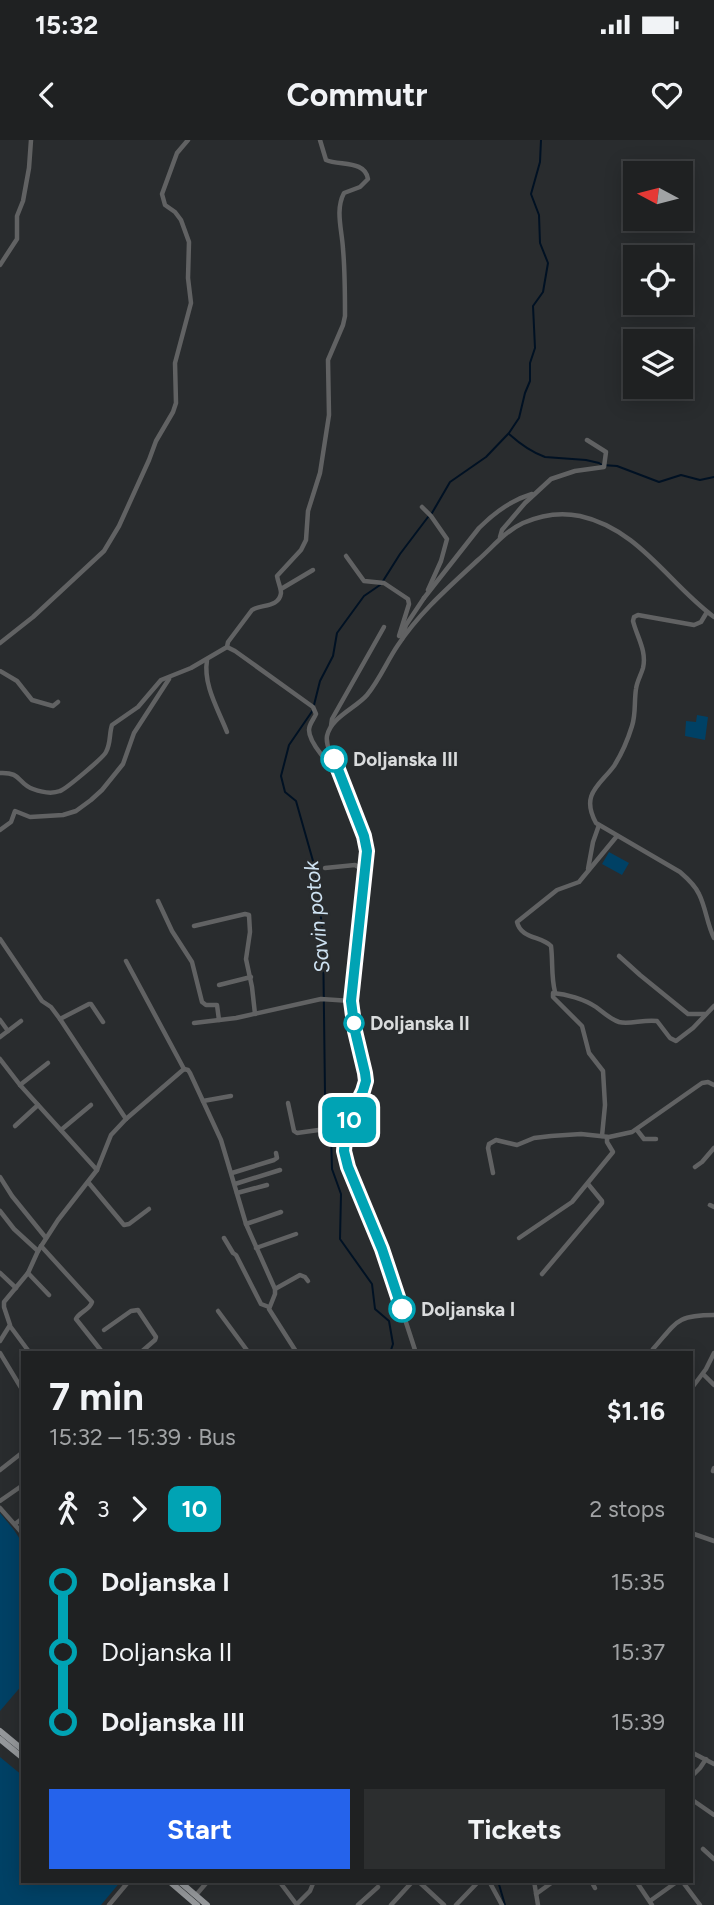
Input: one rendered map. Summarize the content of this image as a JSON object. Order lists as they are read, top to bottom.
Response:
{
  "water": ["Savin potok"],
  "places": ["Doljanska III", "Doljanska II", "Doljanska I"],
  "lines": ["bus line 10"],
  "north": "left",
  "page": {
    "status": "15:32",
    "header": "Commutr",
    "on_map": "10",
    "heading": ["7 min", "15:32 – 15:39 · Bus", "$1.16"],
    "legs": ["3", "10", "2 stops"],
    "list": [
      {
        "name": "Doljanska I",
        "value": "15:35"
      },
      {
        "name": "Doljanska II",
        "value": "15:37"
      },
      {
        "name": "Doljanska III",
        "value": "15:39"
      }
    ],
    "buttons": ["Start", "Tickets"]
  }
}
